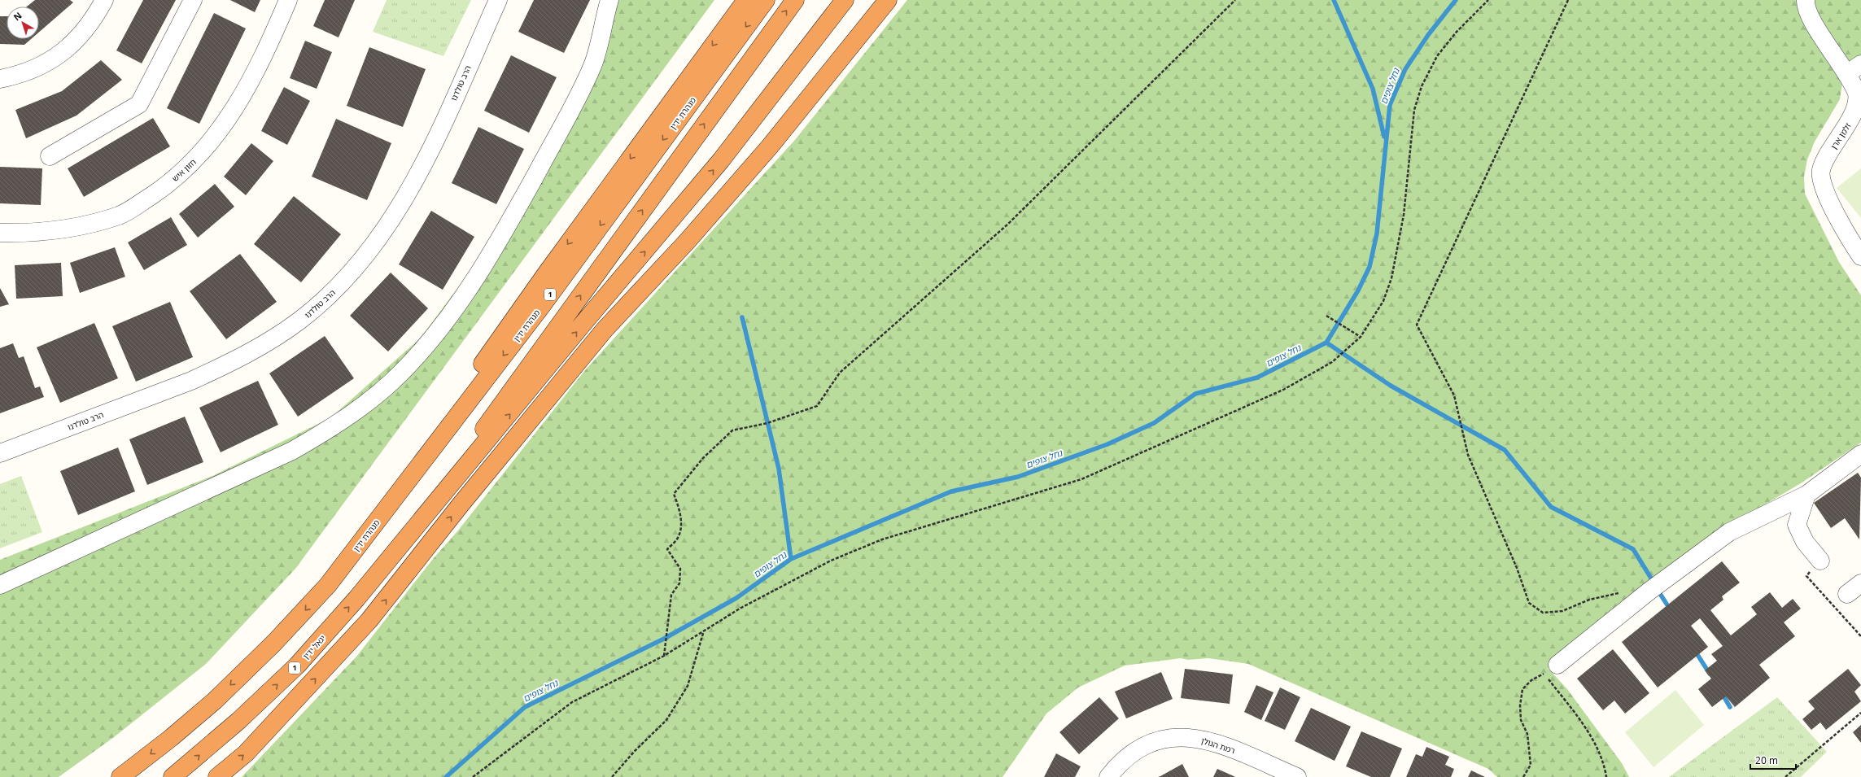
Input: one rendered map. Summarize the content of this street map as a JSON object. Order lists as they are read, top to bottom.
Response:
{
  "streets": {
    "highway": ["מנהרת ידין", "1", "יגאל ידין"],
    "street": [
      "הרב טולדנו",
      "זלמן ארן",
      "חזון איש",
      "רמת הגולן"
    ]
  },
  "crossings": [
    ["מנהרת ידין", "1"],
    ["1", "יגאל ידין"]
  ],
  "water": ["נחל צופים"],
  "scale_bar": "20 m",
  "north": "top left"
}
